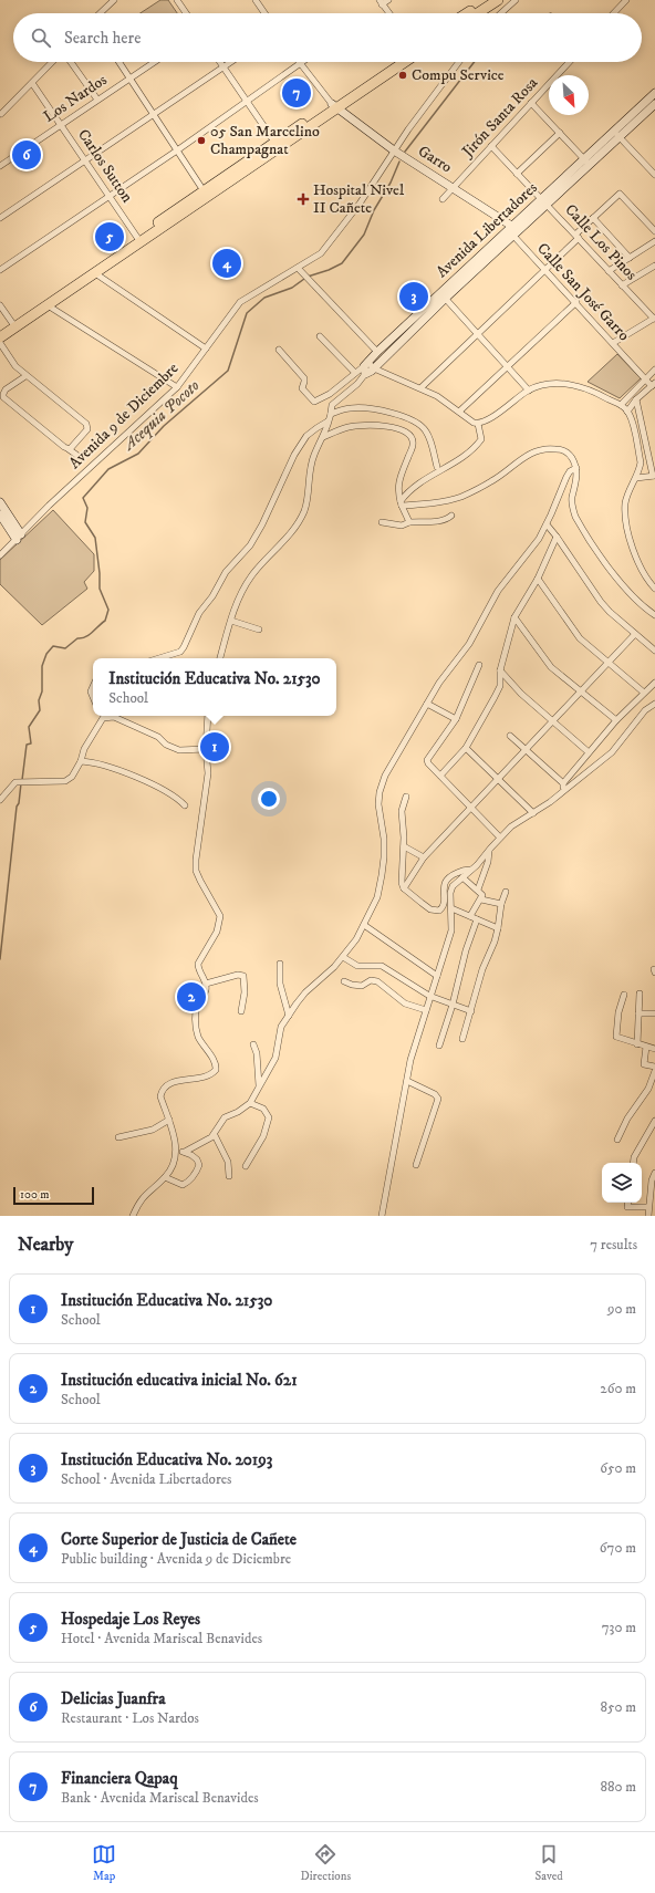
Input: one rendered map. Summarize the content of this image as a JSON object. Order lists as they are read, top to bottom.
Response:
{
  "streets": {
    "street": [
      "Los Nardos",
      "Jirón Santa Rosa",
      "Garro",
      "Carlos Sutton",
      "Avenida Libertadores",
      "Calle Los Pinos",
      "Calle San José Garro",
      "Avenida 9 de Diciembre"
    ]
  },
  "crossings": [
    ["Los Nardos", "Carlos Sutton"],
    ["Jirón Santa Rosa", "Garro"],
    ["Jirón Santa Rosa", "Calle Los Pinos"],
    ["Garro", "Avenida Libertadores"],
    ["Garro", "Calle San José Garro"],
    ["Garro", "Avenida 9 de Diciembre"],
    ["Avenida Libertadores", "Calle Los Pinos"],
    ["Avenida Libertadores", "Calle San José Garro"]
  ],
  "water": ["Acequia Pocoto"],
  "places": {
    "other": ["Compu Service", "05 San Marcelino Champagnat"],
    "health": ["Hospital Nivel II Cañete"]
  },
  "scale_bar": "100 m",
  "north": "bottom right",
  "page": {
    "search": "Search here",
    "pins": [
      "7",
      "6",
      "5",
      "4",
      "3",
      "1",
      "2"
    ],
    "popup": ["Institución Educativa No. 21530", "School"],
    "scale": "100 m",
    "heading": ["Nearby", "7 results"],
    "list": [
      {
        "mark": "1",
        "name": "Institución Educativa No. 21530",
        "note": "School",
        "value": "90 m"
      },
      {
        "mark": "2",
        "name": "Institución educativa inicial No. 621",
        "note": "School",
        "value": "260 m"
      },
      {
        "mark": "3",
        "name": "Institución Educativa No. 20193",
        "note": "School · Avenida Libertadores",
        "value": "650 m"
      },
      {
        "mark": "4",
        "name": "Corte Superior de Justicia de Cañete",
        "note": "Public building · Avenida 9 de Diciembre",
        "value": "670 m"
      },
      {
        "mark": "5",
        "name": "Hospedaje Los Reyes",
        "note": "Hotel · Avenida Mariscal Benavides",
        "value": "730 m"
      },
      {
        "mark": "6",
        "name": "Delicias Juanfra",
        "note": "Restaurant · Los Nardos",
        "value": "850 m"
      },
      {
        "mark": "7",
        "name": "Financiera Qapaq",
        "note": "Bank · Avenida Mariscal Benavides",
        "value": "880 m"
      }
    ],
    "nav": ["Map", "Directions", "Saved"]
  }
}
